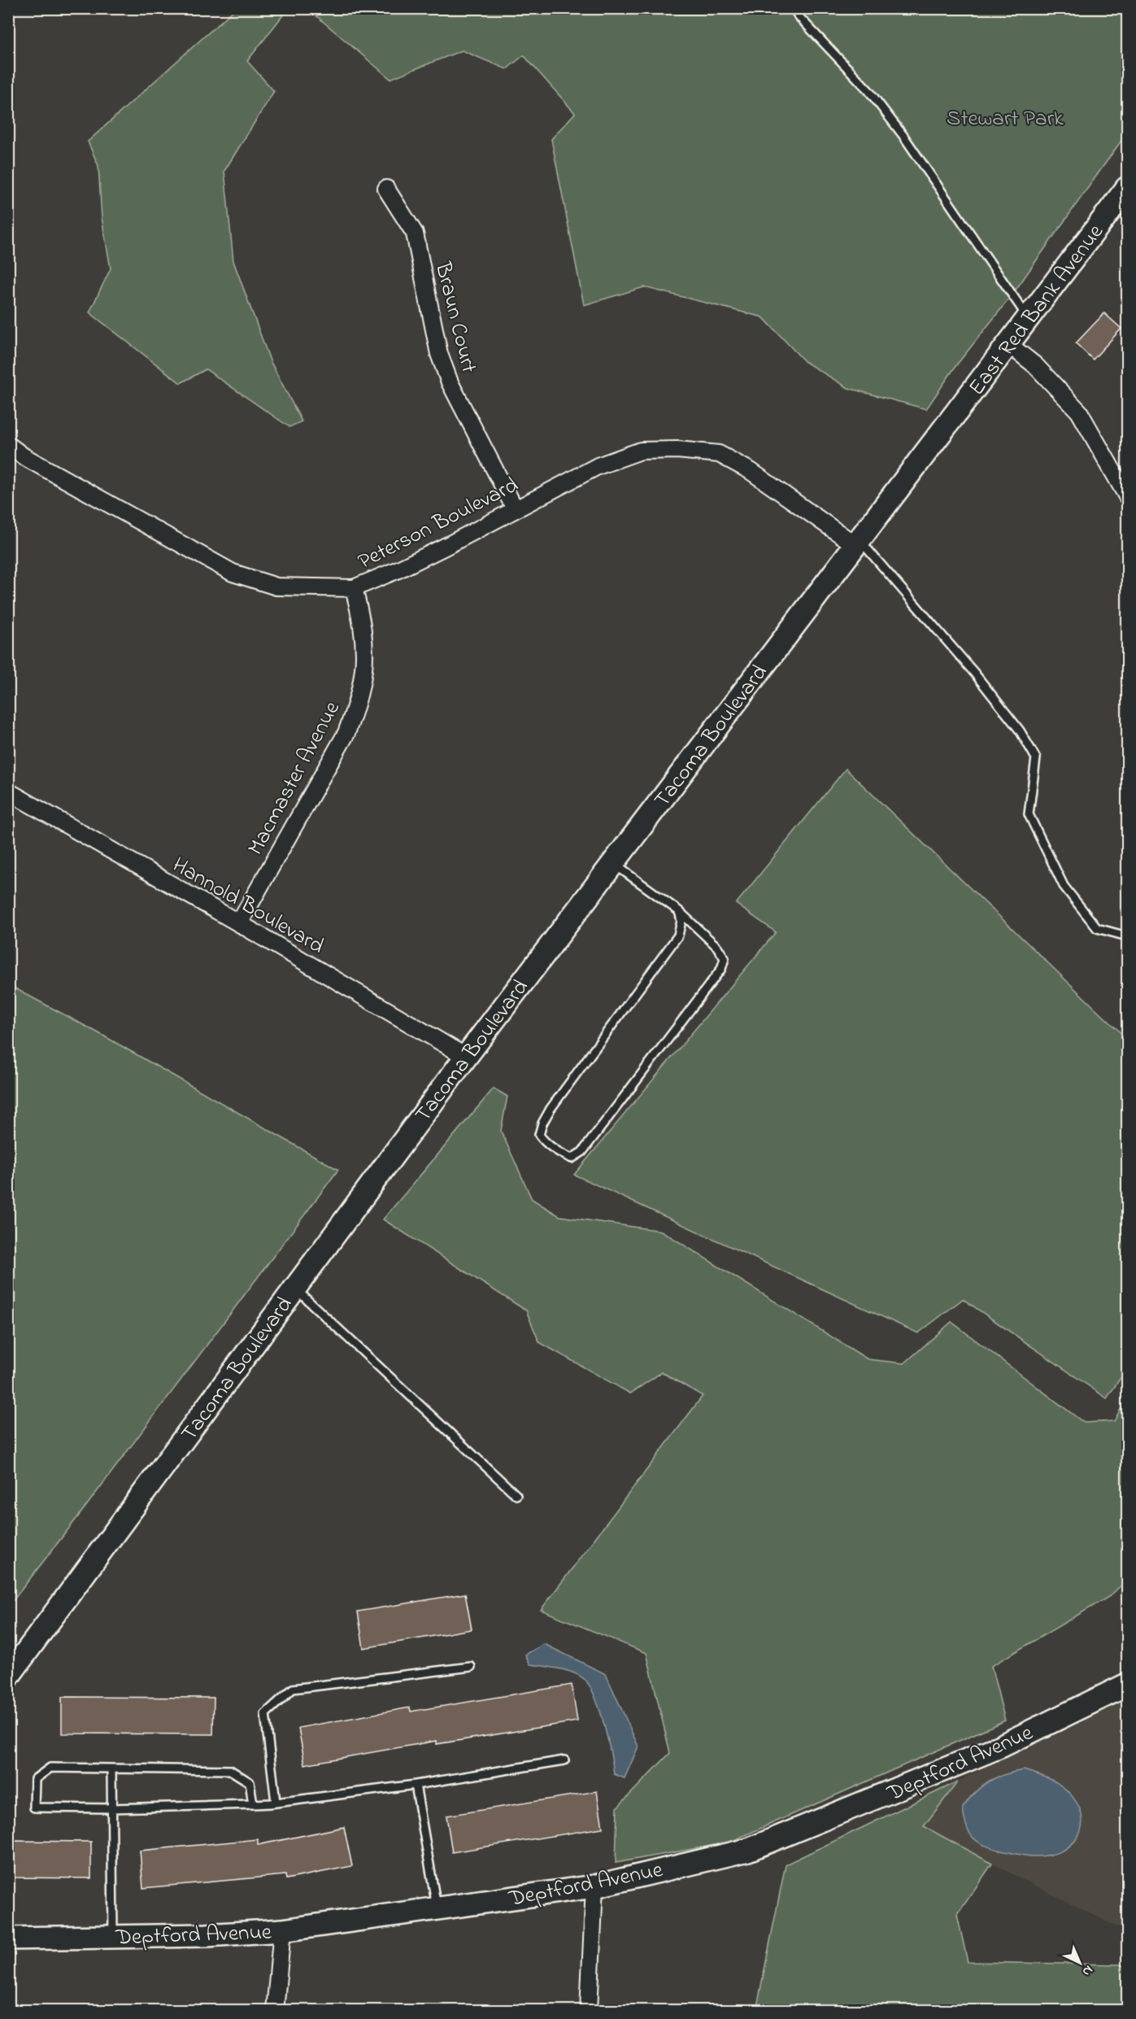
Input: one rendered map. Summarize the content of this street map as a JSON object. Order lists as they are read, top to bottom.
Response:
{
  "streets": {
    "street": [
      "East Red Bank Avenue",
      "Braun Court",
      "Peterson Boulevard",
      "Tacoma Boulevard",
      "Macmaster Avenue",
      "Hannold Boulevard",
      "Deptford Avenue"
    ]
  },
  "crossings": [
    ["East Red Bank Avenue", "Tacoma Boulevard"],
    ["Braun Court", "Peterson Boulevard"],
    ["Peterson Boulevard", "Tacoma Boulevard"],
    ["Peterson Boulevard", "Macmaster Avenue"],
    ["Tacoma Boulevard", "Hannold Boulevard"],
    ["Macmaster Avenue", "Hannold Boulevard"]
  ],
  "parks": ["Stewart Park"],
  "north": "bottom right"
}
